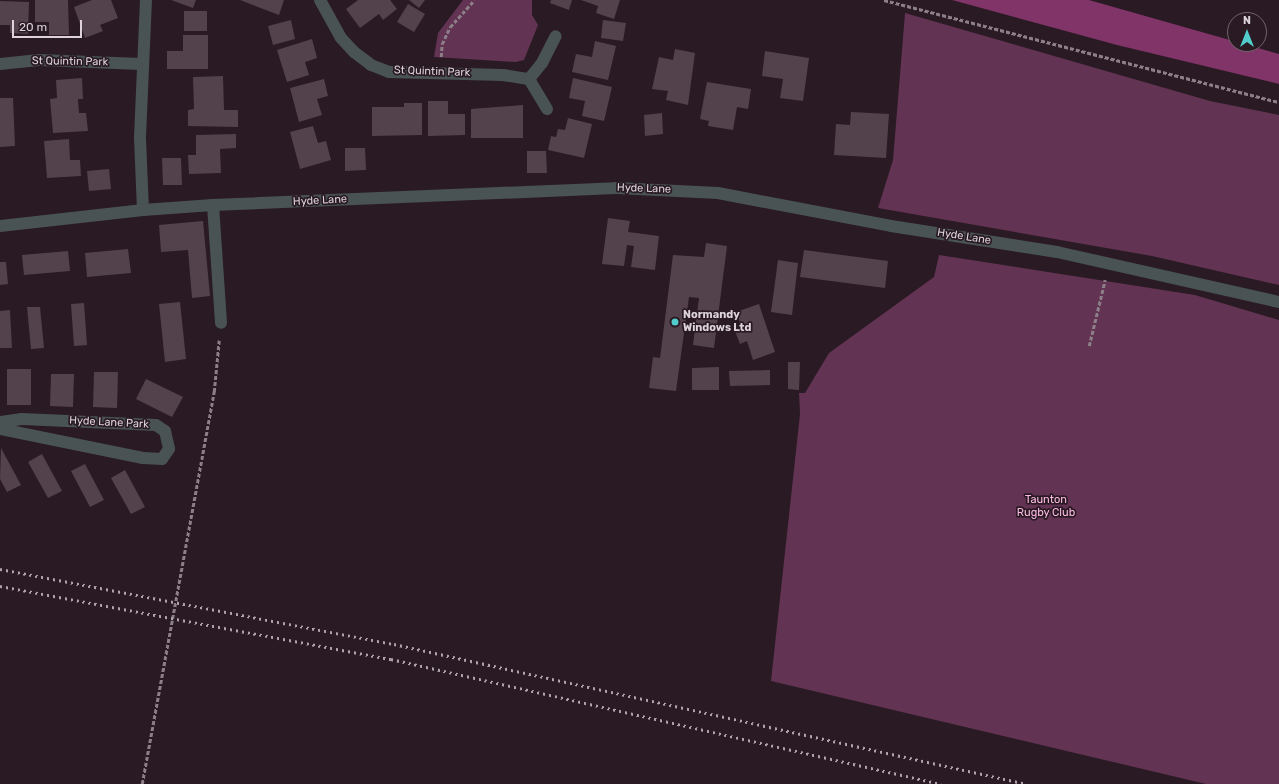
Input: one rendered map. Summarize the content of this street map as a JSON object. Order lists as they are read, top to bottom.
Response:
{
  "streets": {
    "street": ["St Quintin Park", "Hyde Lane", "Hyde Lane Park"]
  },
  "parks": ["Taunton Rugby Club"],
  "places": ["Normandy Windows Ltd"],
  "scale_bar": "20 m",
  "north": "top"
}
